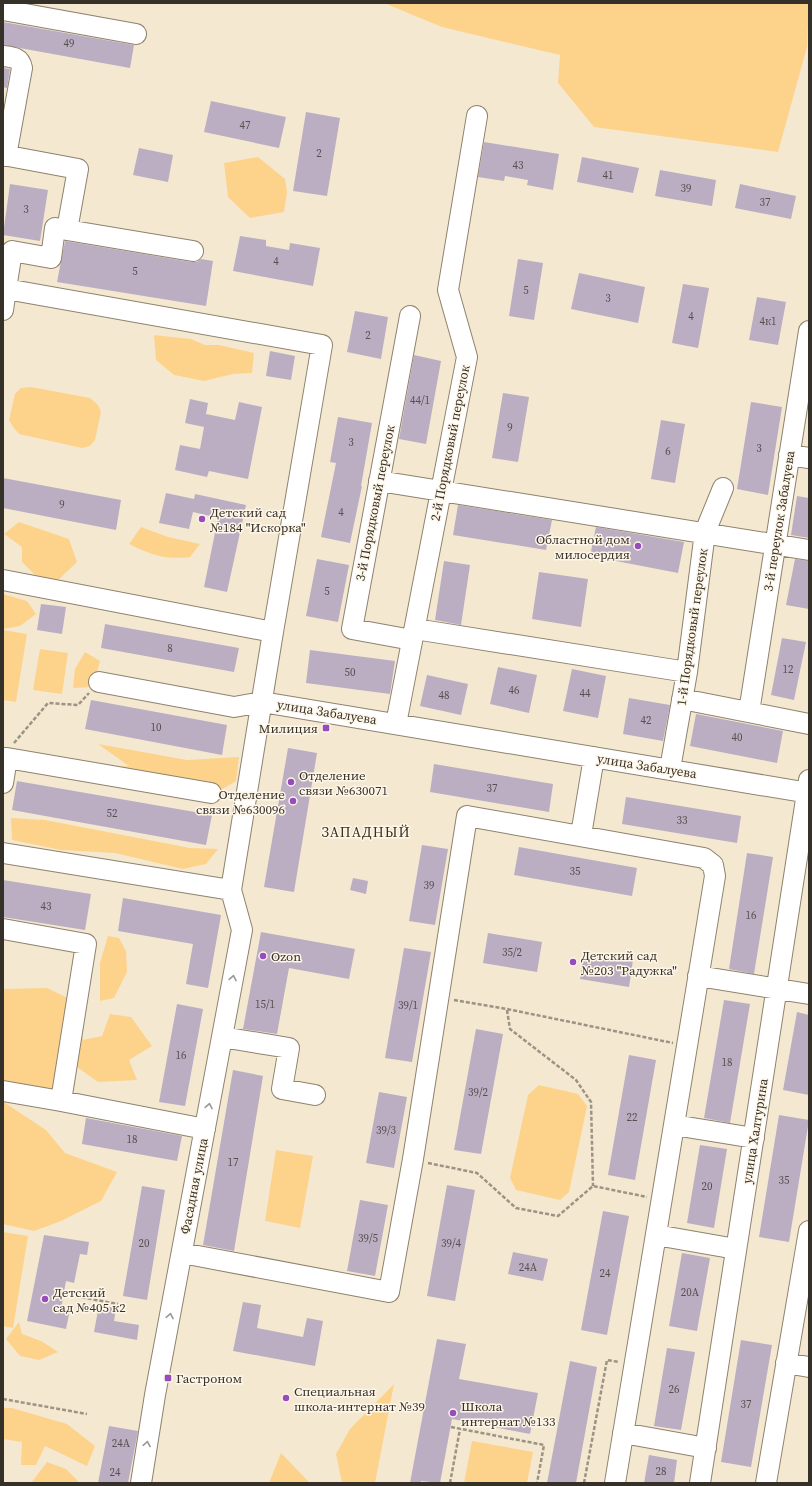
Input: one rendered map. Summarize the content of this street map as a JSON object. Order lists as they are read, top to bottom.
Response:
{
  "streets": {
    "street": [
      "2-й Порядковый переулок",
      "3-й Порядковый переулок",
      "3-й переулок Забалуева",
      "1-й Порядковый переулок",
      "улица Забалуева",
      "улица Халтурина",
      "Фасадная улица"
    ]
  },
  "crossings": [
    ["2-й Порядковый переулок", "3-й Порядковый переулок"],
    ["2-й Порядковый переулок", "улица Забалуева"],
    ["1-й Порядковый переулок", "улица Забалуева"],
    ["улица Забалуева", "улица Халтурина"],
    ["улица Забалуева", "Фасадная улица"]
  ],
  "one_way": ["Фасадная улица"],
  "districts": ["ЗАПАДНЫЙ"],
  "places": {
    "other": [
      "Детский сад №184 \"Искорка\"",
      "Областной дом милосердия",
      "Отделение связи №630071",
      "Отделение связи №630096",
      "Ozon",
      "Детский сад №203 \"Радужка\"",
      "Детский сад №405 к2",
      "Специальная школа-интернат №39",
      "Школа интернат №133"
    ],
    "transit": ["Милиция", "Гастроном"]
  },
  "house_numbers": [
    "49",
    "47",
    "2",
    "43",
    "41",
    "39",
    "37",
    "3",
    "4",
    "5",
    "5",
    "3",
    "4",
    "4к1",
    "2",
    "44/1",
    "9",
    "3",
    "3",
    "6",
    "9",
    "4",
    "5",
    "8",
    "12",
    "50",
    "46",
    "44",
    "48",
    "42",
    "10",
    "40",
    "37",
    "52",
    "33",
    "35",
    "39",
    "43",
    "16",
    "35/2",
    "15/1",
    "39/1",
    "16",
    "18",
    "39/2",
    "22",
    "39/3",
    "18",
    "17",
    "35",
    "20",
    "39/5",
    "20",
    "39/4",
    "24А",
    "24",
    "20А",
    "26",
    "37",
    "24А",
    "28",
    "24"
  ]
}
